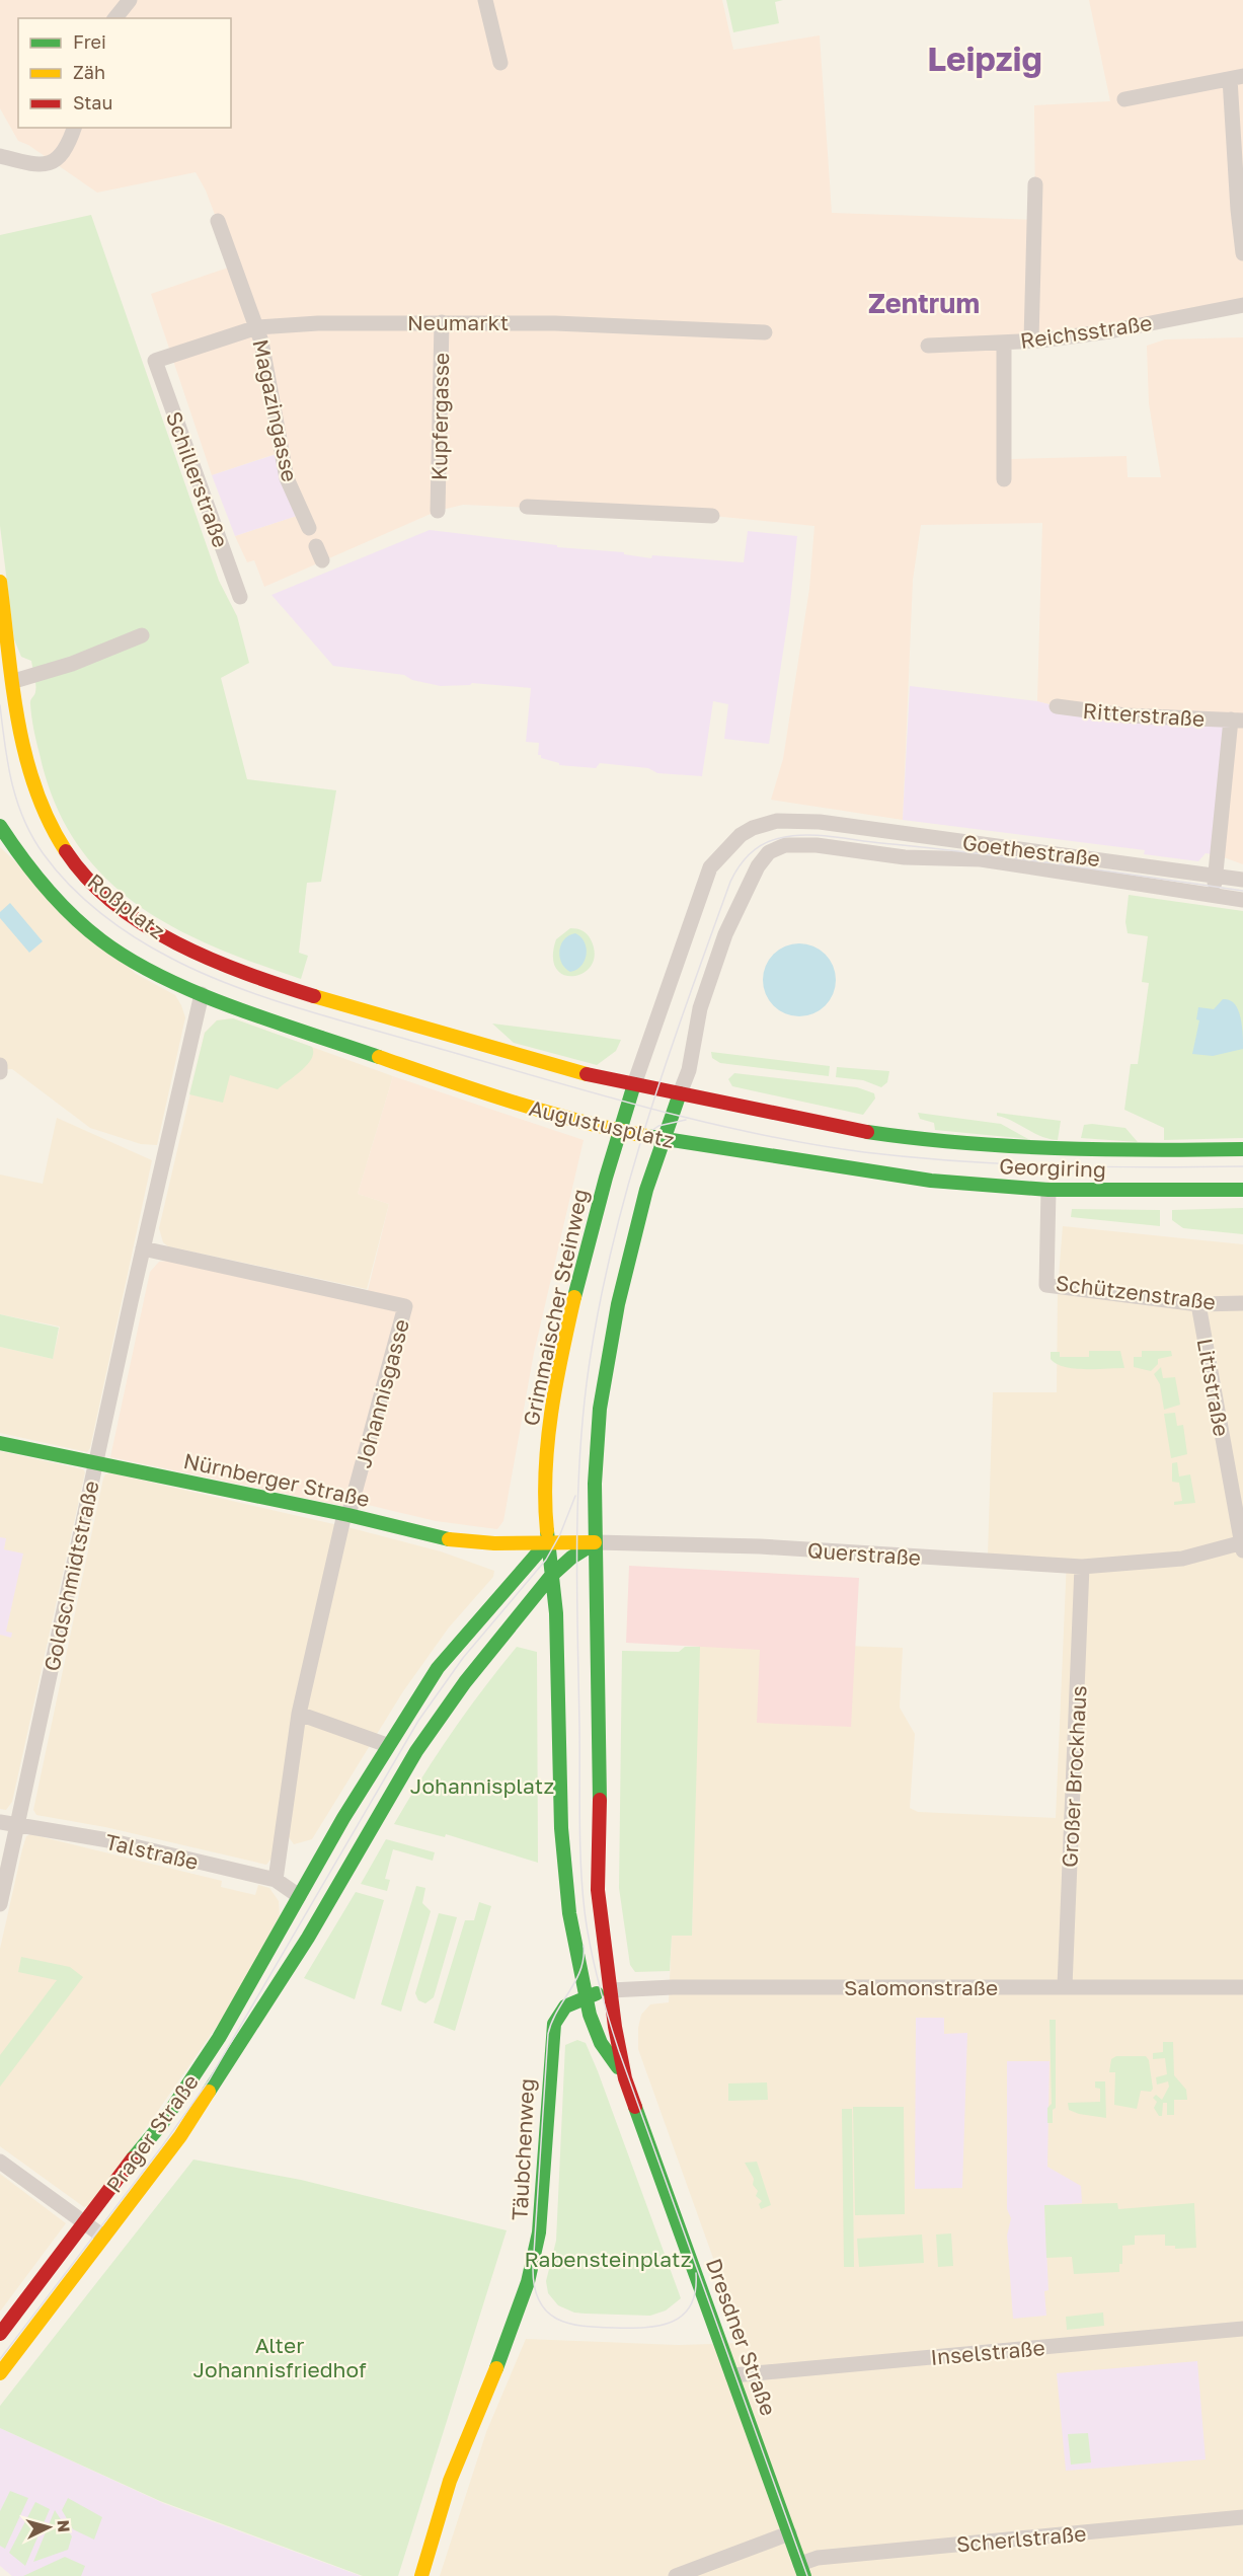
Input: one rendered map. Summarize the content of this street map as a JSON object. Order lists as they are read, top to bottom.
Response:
{
  "streets": {
    "main road": [
      "Roßplatz",
      "Augustusplatz",
      "Georgiring",
      "Grimmaischer Steinweg",
      "Nürnberger Straße",
      "Querstraße",
      "Prager Straße",
      "Täubchenweg",
      "Dresdner Straße"
    ],
    "street": [
      "Neumarkt",
      "Reichsstraße",
      "Magazingasse",
      "Kupfergasse",
      "Schillerstraße",
      "Ritterstraße",
      "Goethestraße",
      "Schützenstraße",
      "Littstraße",
      "Johannisgasse",
      "Goldschmidtstraße",
      "Großer Brockhaus",
      "Talstraße",
      "Salomonstraße",
      "Inselstraße",
      "Scherlstraße"
    ]
  },
  "crossings": [
    ["Neumarkt", "Magazingasse"],
    ["Neumarkt", "Kupfergasse"],
    ["Neumarkt", "Schillerstraße"],
    ["Ritterstraße", "Goethestraße"],
    ["Goethestraße", "Roßplatz"],
    ["Goethestraße", "Georgiring"],
    ["Goethestraße", "Grimmaischer Steinweg"],
    ["Roßplatz", "Augustusplatz"],
    ["Roßplatz", "Grimmaischer Steinweg"],
    ["Roßplatz", "Goldschmidtstraße"],
    ["Augustusplatz", "Georgiring"],
    ["Augustusplatz", "Grimmaischer Steinweg"],
    ["Georgiring", "Schützenstraße"],
    ["Schützenstraße", "Littstraße"],
    ["Grimmaischer Steinweg", "Nürnberger Straße"],
    ["Grimmaischer Steinweg", "Querstraße"],
    ["Littstraße", "Querstraße"],
    ["Johannisgasse", "Nürnberger Straße"],
    ["Johannisgasse", "Goldschmidtstraße"],
    ["Nürnberger Straße", "Querstraße"],
    ["Nürnberger Straße", "Goldschmidtstraße"],
    ["Querstraße", "Großer Brockhaus"],
    ["Goldschmidtstraße", "Talstraße"],
    ["Großer Brockhaus", "Salomonstraße"],
    ["Talstraße", "Prager Straße"],
    ["Salomonstraße", "Täubchenweg"],
    ["Salomonstraße", "Dresdner Straße"],
    ["Prager Straße", "Dresdner Straße"],
    ["Täubchenweg", "Dresdner Straße"],
    ["Dresdner Straße", "Inselstraße"],
    ["Dresdner Straße", "Scherlstraße"]
  ],
  "districts": ["Leipzig", "Zentrum"],
  "parks": ["Johannisplatz", "Rabensteinplatz", "Alter Johannisfriedhof"],
  "legend": ["Frei", "Zäh", "Stau"],
  "north": "right"
}
